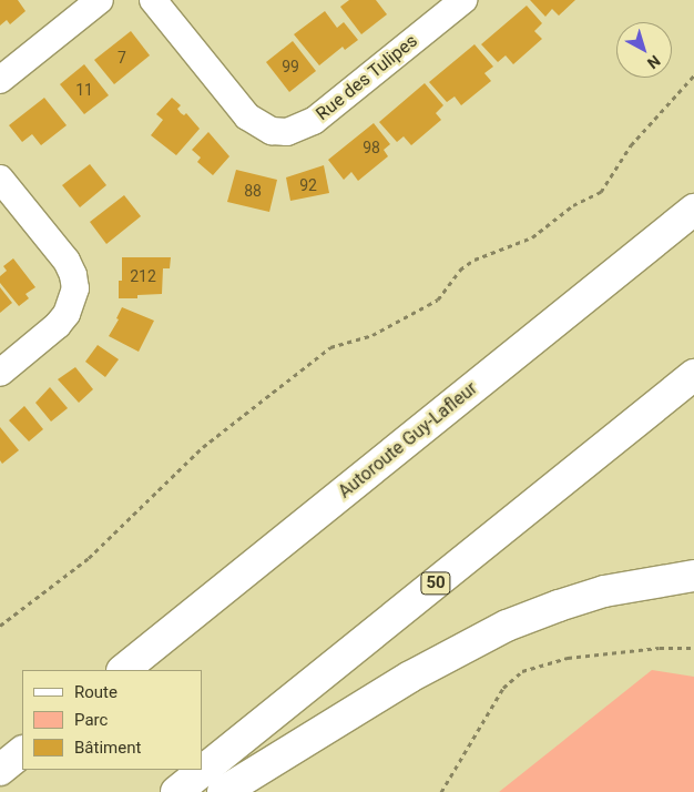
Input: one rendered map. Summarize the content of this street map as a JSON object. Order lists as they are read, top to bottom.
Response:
{
  "streets": {
    "highway": ["Autoroute Guy-Lafleur", "50"],
    "street": ["Rue des Tulipes"]
  },
  "house_numbers": [
    "7",
    "99",
    "11",
    "98",
    "92",
    "88",
    "212"
  ],
  "legend": ["Route", "Parc", "Bâtiment"],
  "north": "bottom right"
}
